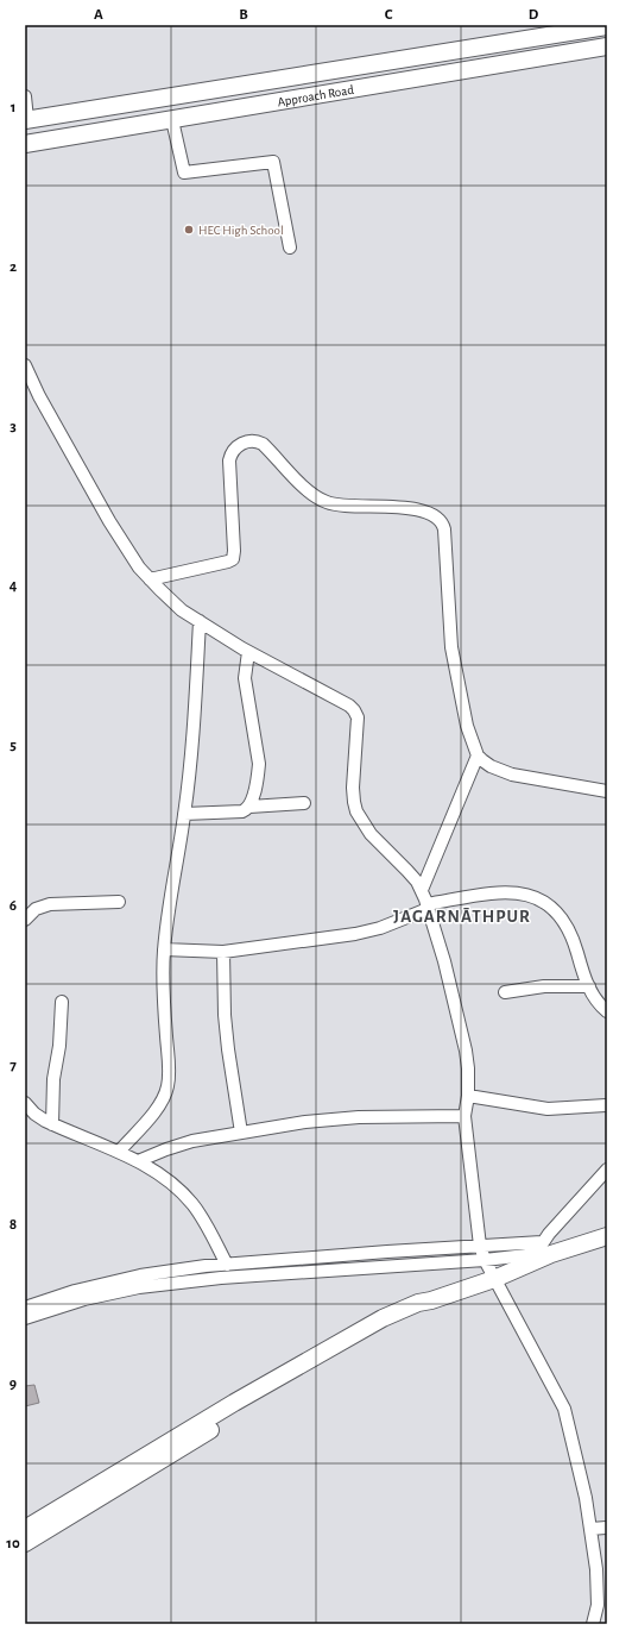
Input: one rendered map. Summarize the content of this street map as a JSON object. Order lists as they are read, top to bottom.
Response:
{
  "streets": {
    "street": ["Approach Road"]
  },
  "districts": ["JAGARNĀTHPUR"],
  "places": ["HEC High School"],
  "grid": {
    "columns": [
      "A",
      "B",
      "C",
      "D"
    ],
    "rows": [
      "1",
      "2",
      "3",
      "4",
      "5",
      "6",
      "7",
      "8",
      "9",
      "10"
    ]
  }
}
